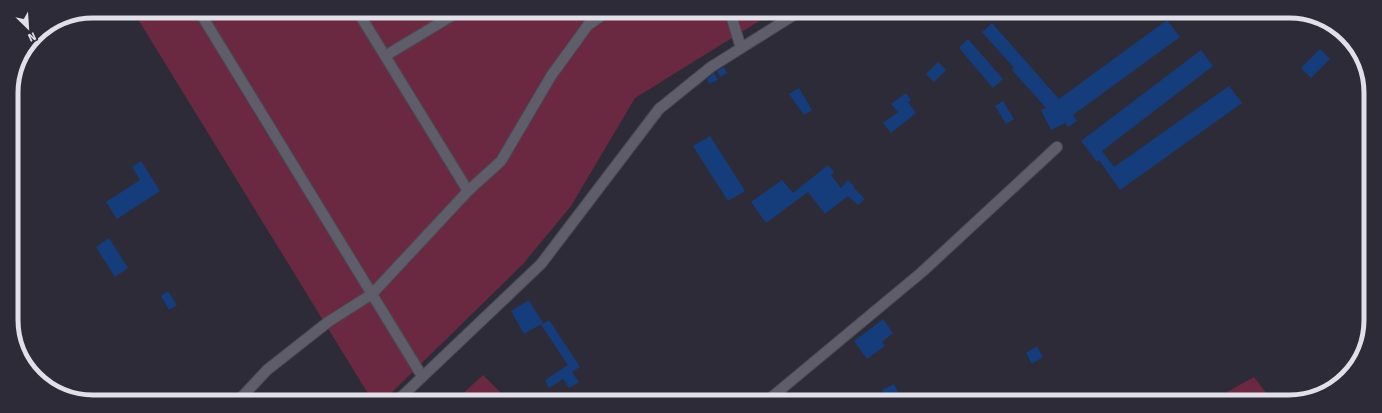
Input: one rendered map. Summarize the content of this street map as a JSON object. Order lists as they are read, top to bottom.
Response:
{
  "north": "bottom right"
}
